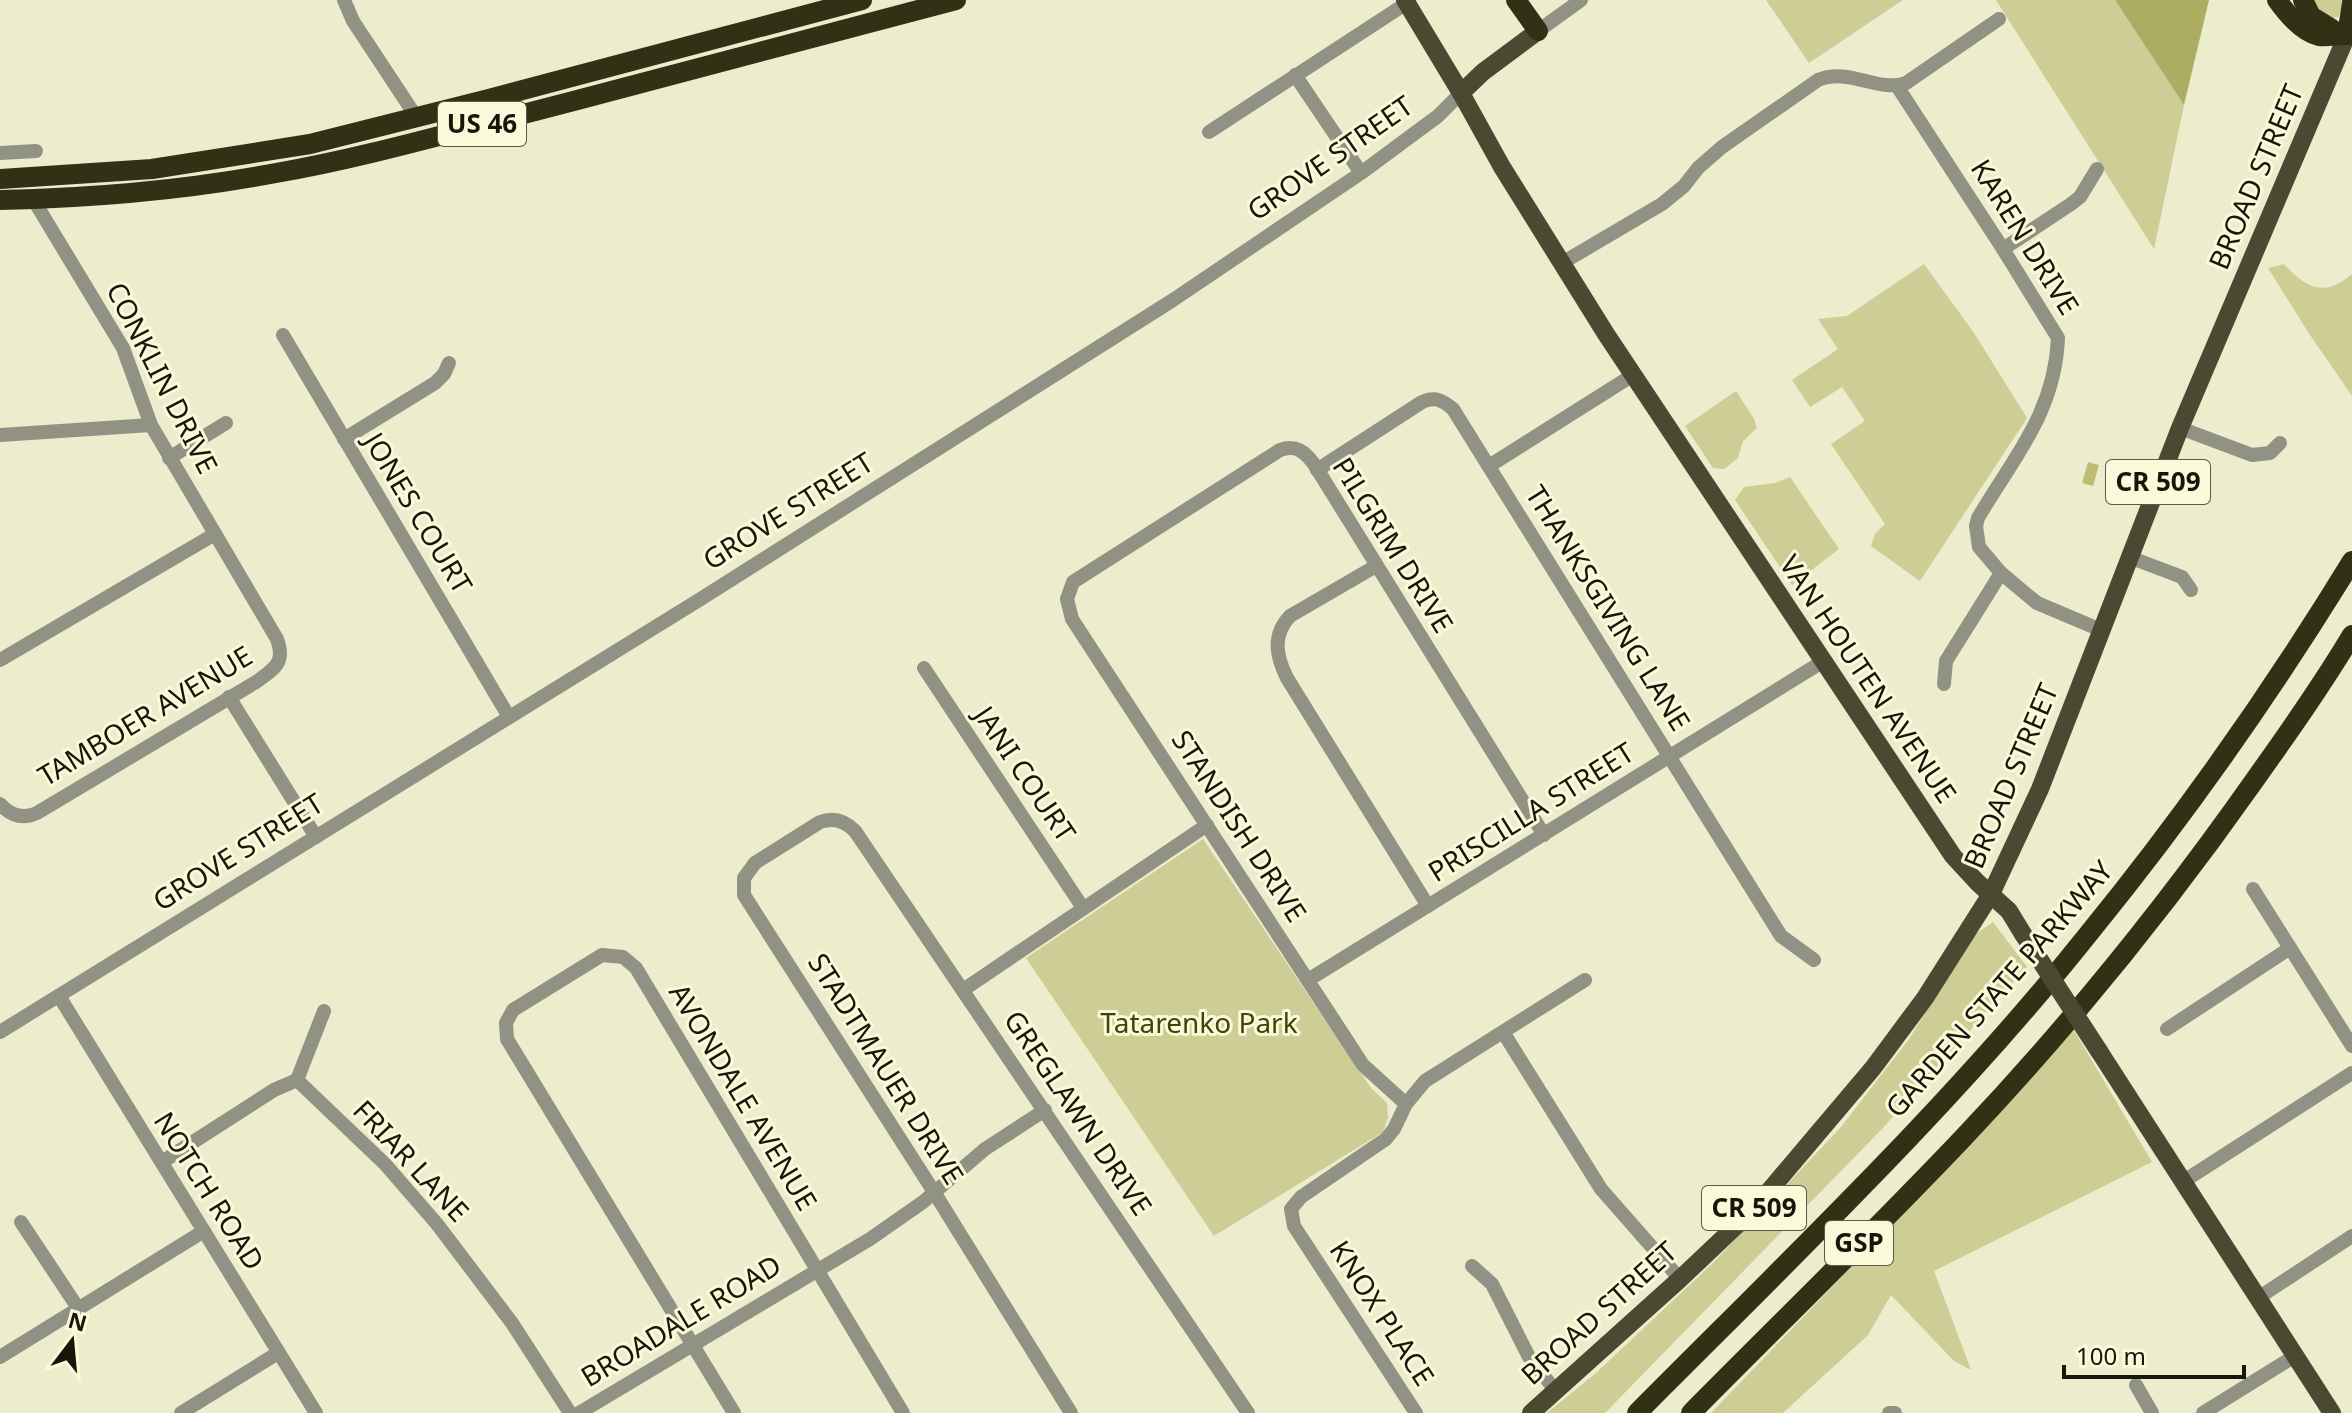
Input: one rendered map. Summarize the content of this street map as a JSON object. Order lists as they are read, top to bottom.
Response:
{
  "streets": {
    "highway": ["US 46", "GARDEN STATE PARKWAY", "GSP"],
    "main road": [
      "GROVE STREET",
      "BROAD STREET",
      "CR 509",
      "VAN HOUTEN AVENUE"
    ],
    "street": [
      "KAREN DRIVE",
      "CONKLIN DRIVE",
      "JONES COURT",
      "PILGRIM DRIVE",
      "THANKSGIVING LANE",
      "TAMBOER AVENUE",
      "JANI COURT",
      "PRISCILLA STREET",
      "STANDISH DRIVE",
      "STADTMAUER DRIVE",
      "AVONDALE AVENUE",
      "GREGLAWN DRIVE",
      "FRIAR LANE",
      "NOTCH ROAD",
      "KNOX PLACE",
      "BROADALE ROAD"
    ]
  },
  "crossings": [
    ["US 46", "CONKLIN DRIVE"],
    ["GROVE STREET", "JONES COURT"],
    ["GROVE STREET", "VAN HOUTEN AVENUE"],
    ["GROVE STREET", "NOTCH ROAD"],
    ["BROAD STREET", "KAREN DRIVE"],
    ["BROAD STREET", "VAN HOUTEN AVENUE"],
    ["CONKLIN DRIVE", "TAMBOER AVENUE"],
    ["PILGRIM DRIVE", "THANKSGIVING LANE"],
    ["PILGRIM DRIVE", "PRISCILLA STREET"],
    ["PILGRIM DRIVE", "STANDISH DRIVE"],
    ["THANKSGIVING LANE", "PRISCILLA STREET"],
    ["VAN HOUTEN AVENUE", "PRISCILLA STREET"],
    ["PRISCILLA STREET", "STANDISH DRIVE"],
    ["STANDISH DRIVE", "KNOX PLACE"],
    ["STADTMAUER DRIVE", "GREGLAWN DRIVE"],
    ["STADTMAUER DRIVE", "BROADALE ROAD"],
    ["AVONDALE AVENUE", "BROADALE ROAD"],
    ["GREGLAWN DRIVE", "BROADALE ROAD"]
  ],
  "parks": ["Tatarenko Park"],
  "scale_bar": "100 m",
  "north": "top"
}
